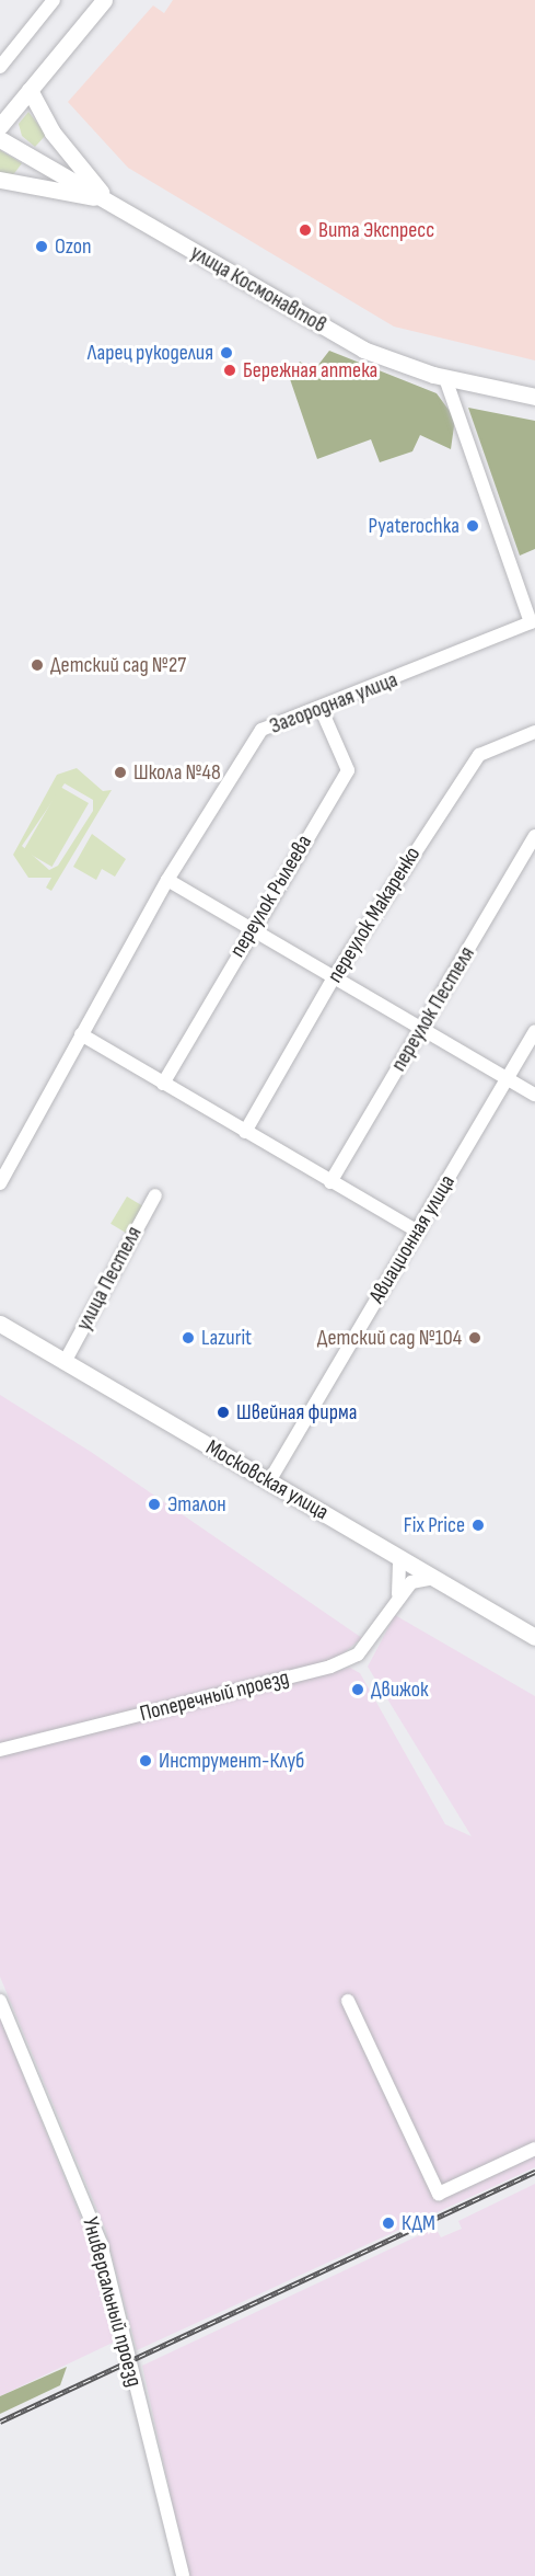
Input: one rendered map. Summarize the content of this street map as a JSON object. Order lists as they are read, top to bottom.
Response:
{
  "streets": {
    "main road": ["улица Космонавтов", "Московская улица"],
    "street": [
      "Загородная улица",
      "переулок Рылеева",
      "переулок Макаренко",
      "переулок Пестеля",
      "Авиационная улица",
      "улица Пестеля",
      "Поперечный проезд",
      "Универсальный проезд"
    ]
  },
  "crossings": [
    ["улица Космонавтов", "Загородная улица"],
    ["Загородная улица", "переулок Рылеева"],
    ["Авиационная улица", "Московская улица"],
    ["улица Пестеля", "Московская улица"],
    ["Московская улица", "Поперечный проезд"]
  ],
  "places": [
    "Вита Экспресс",
    "Ozon",
    "Ларец рукоделия",
    "Бережная аптека",
    "Pyaterochka",
    "Детский сад №27",
    "Школа №48",
    "Lazurit",
    "Детский сад №104",
    "Швейная фирма",
    "Эталон",
    "Fix Price",
    "Движок",
    "Инструмент-Клуб",
    "КДМ"
  ]
}
